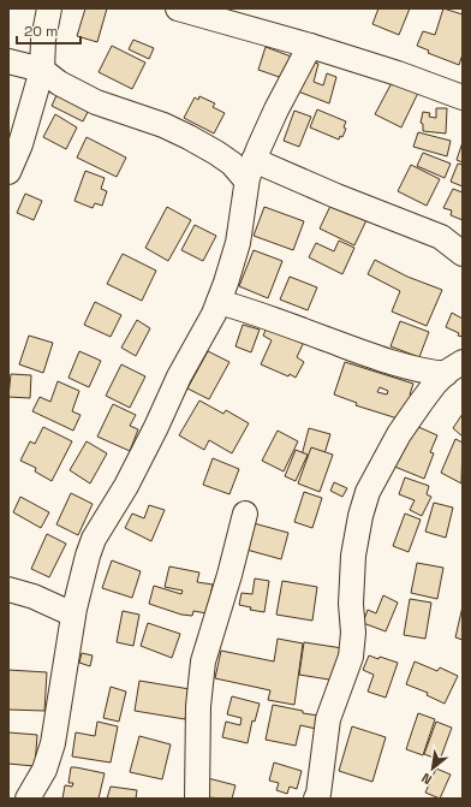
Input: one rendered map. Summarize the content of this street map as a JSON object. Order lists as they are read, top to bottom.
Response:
{
  "scale_bar": "20 m",
  "north": "bottom left"
}
